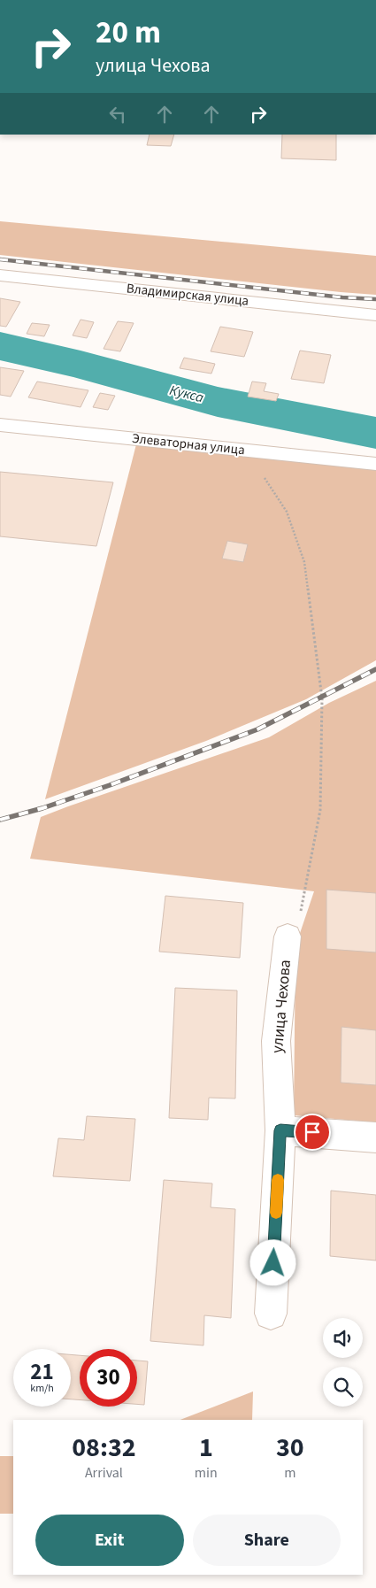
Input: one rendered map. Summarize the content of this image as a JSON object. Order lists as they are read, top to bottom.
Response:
{
  "streets": {
    "street": ["Владимирская улица", "Элеваторная улица", "улица Чехова"]
  },
  "water": ["Кукса"],
  "page": {
    "turn": ["20 m", "улица Чехова"],
    "speed": "21 km/h",
    "limit": "30",
    "eta": [
      "08:32",
      "Arrival",
      "1",
      "min",
      "30",
      "m"
    ],
    "buttons": ["Exit", "Share"]
  }
}
